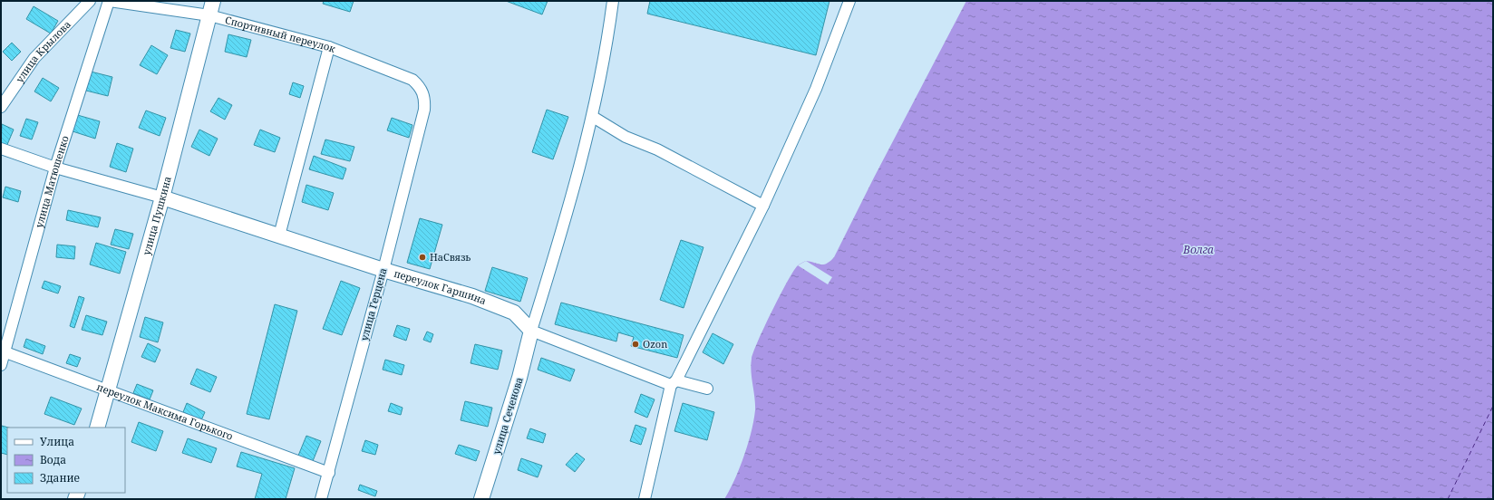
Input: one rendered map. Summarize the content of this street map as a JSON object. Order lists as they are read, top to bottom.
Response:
{
  "streets": {
    "main road": ["улица Пушкина", "переулок Гаршина", "улица Сеченова"],
    "street": [
      "Спортивный переулок",
      "улица Крылова",
      "улица Матюшенко",
      "улица Герцена",
      "переулок Максима Горького"
    ]
  },
  "crossings": [
    ["Спортивный переулок", "улица Матюшенко"],
    ["Спортивный переулок", "улица Пушкина"],
    ["Спортивный переулок", "улица Герцена"],
    ["улица Матюшенко", "переулок Максима Горького"],
    ["улица Пушкина", "переулок Гаршина"],
    ["улица Пушкина", "переулок Максима Горького"],
    ["переулок Гаршина", "улица Герцена"],
    ["переулок Гаршина", "улица Сеченова"],
    ["улица Герцена", "переулок Максима Горького"]
  ],
  "water": ["Волга"],
  "places": ["НаСвязь", "Ozon"],
  "legend": ["Улица", "Вода", "Здание"]
}
